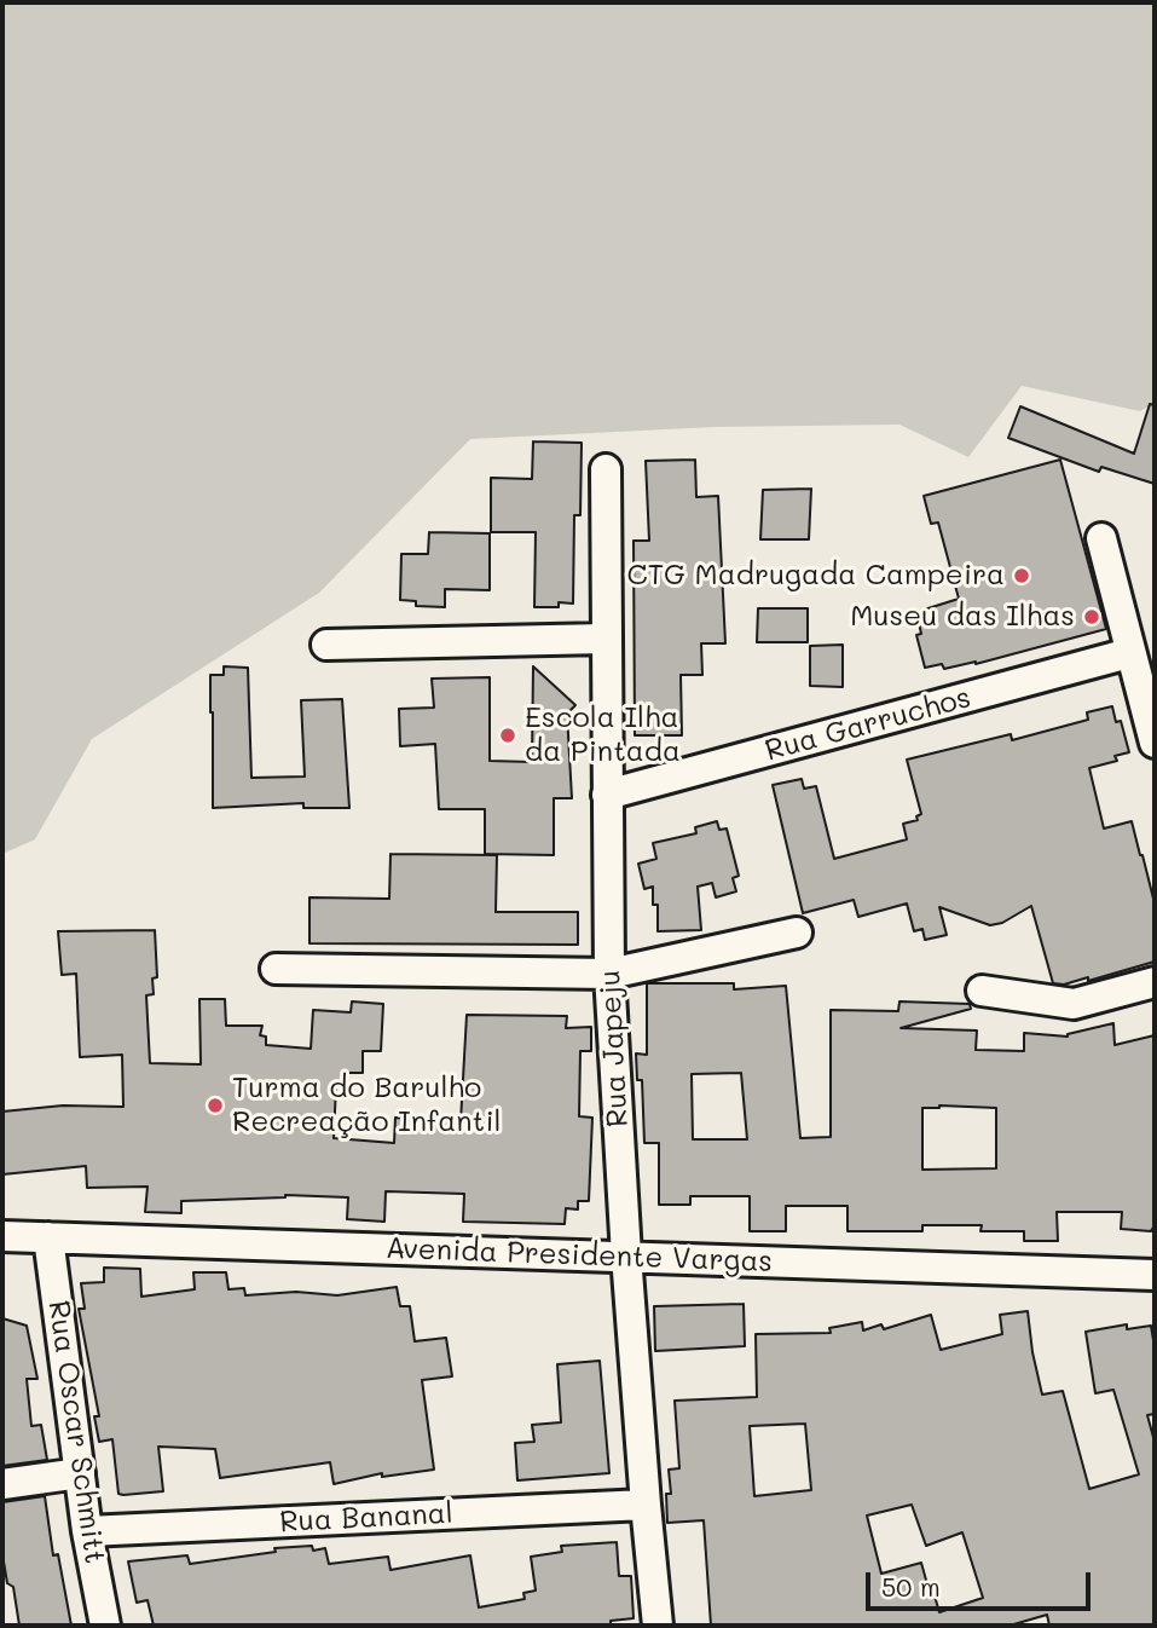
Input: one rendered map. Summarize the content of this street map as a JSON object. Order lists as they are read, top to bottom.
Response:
{
  "streets": {
    "street": [
      "Rua Garruchos",
      "Rua Japeju",
      "Avenida Presidente Vargas",
      "Rua Oscar Schmitt",
      "Rua Bananal"
    ]
  },
  "crossings": [
    ["Rua Garruchos", "Rua Japeju"],
    ["Rua Japeju", "Avenida Presidente Vargas"],
    ["Rua Japeju", "Rua Bananal"],
    ["Avenida Presidente Vargas", "Rua Oscar Schmitt"],
    ["Rua Oscar Schmitt", "Rua Bananal"]
  ],
  "places": [
    "CTG Madrugada Campeira",
    "Museu das Ilhas",
    "Escola Ilha da Pintada",
    "Turma do Barulho Recreação Infantil"
  ],
  "scale_bar": "50 m"
}
